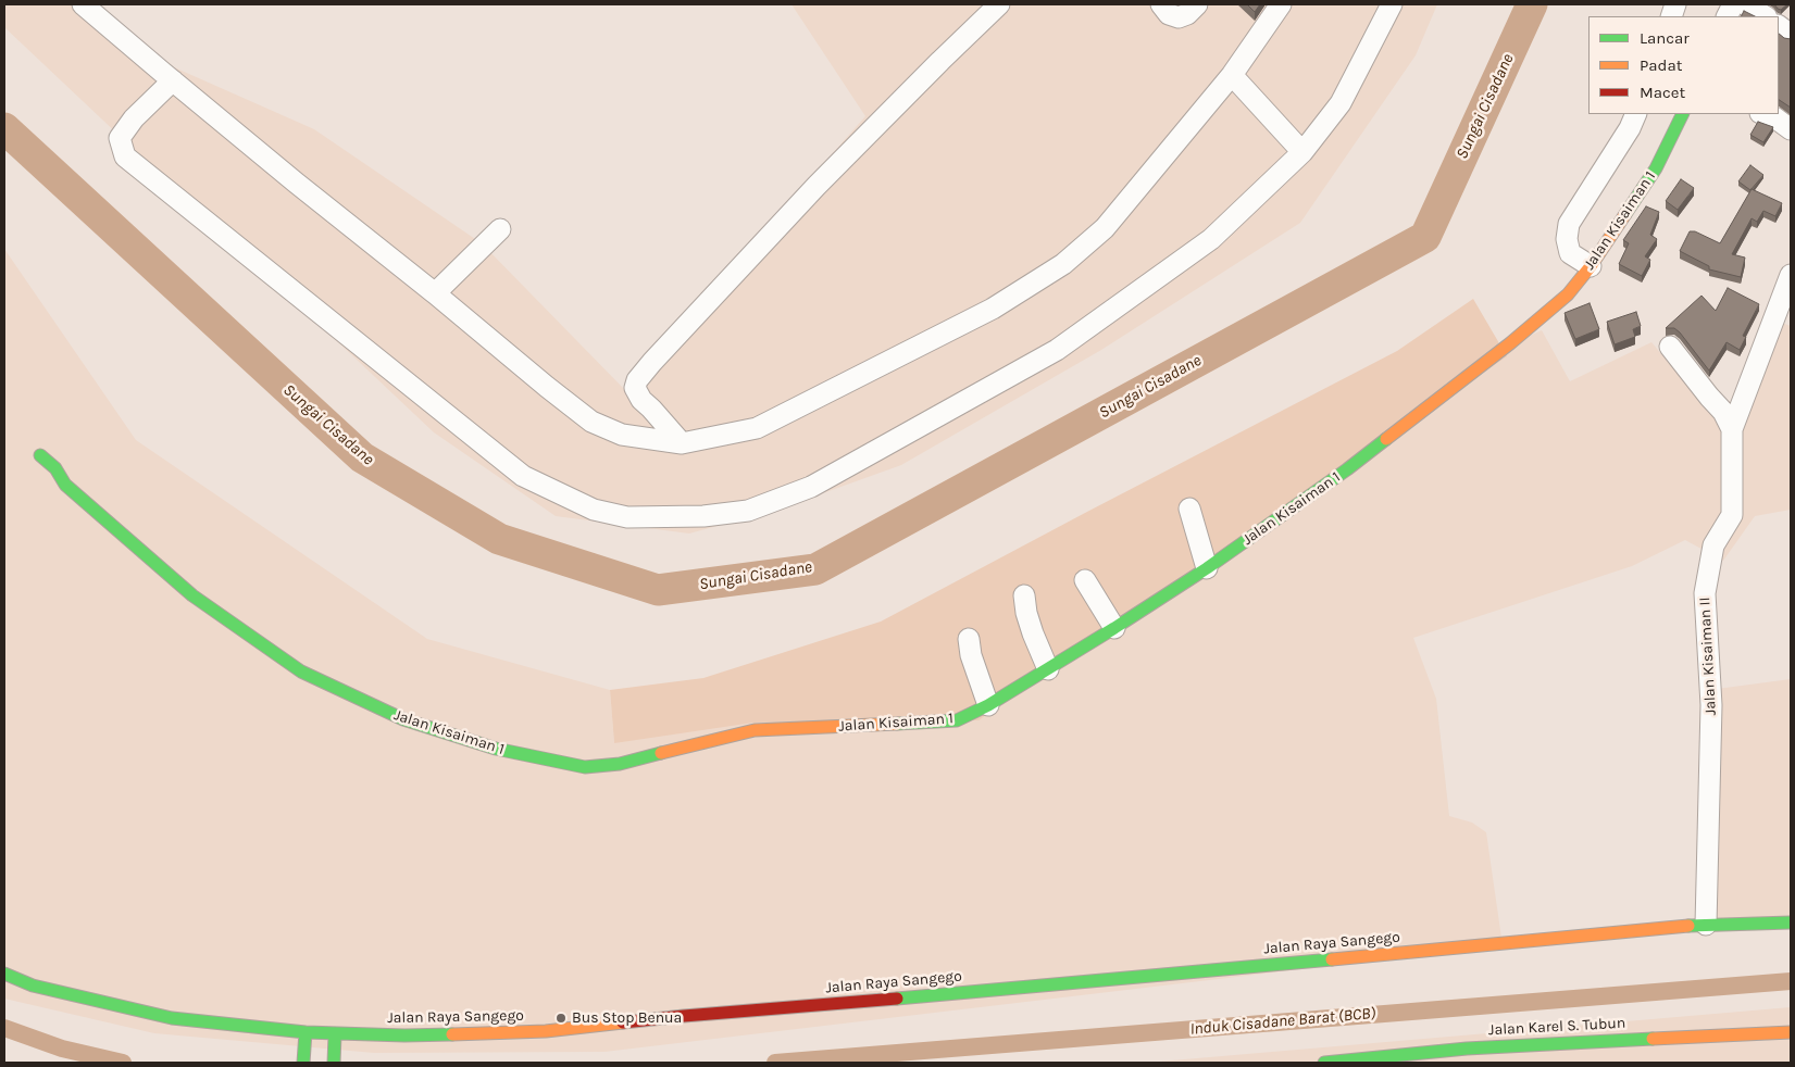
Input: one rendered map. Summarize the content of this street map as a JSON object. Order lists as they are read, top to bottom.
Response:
{
  "streets": {
    "street": [
      "Jalan Kisaiman 1",
      "Jalan Kisaiman II",
      "Jalan Raya Sangego",
      "Jalan Karel S. Tubun"
    ]
  },
  "crossings": [
    ["Jalan Kisaiman II", "Jalan Raya Sangego"]
  ],
  "water": ["Sungai Cisadane", "Induk Cisadane Barat (BCB)"],
  "places": ["Bus Stop Benua"],
  "legend": ["Lancar", "Padat", "Macet"]
}
